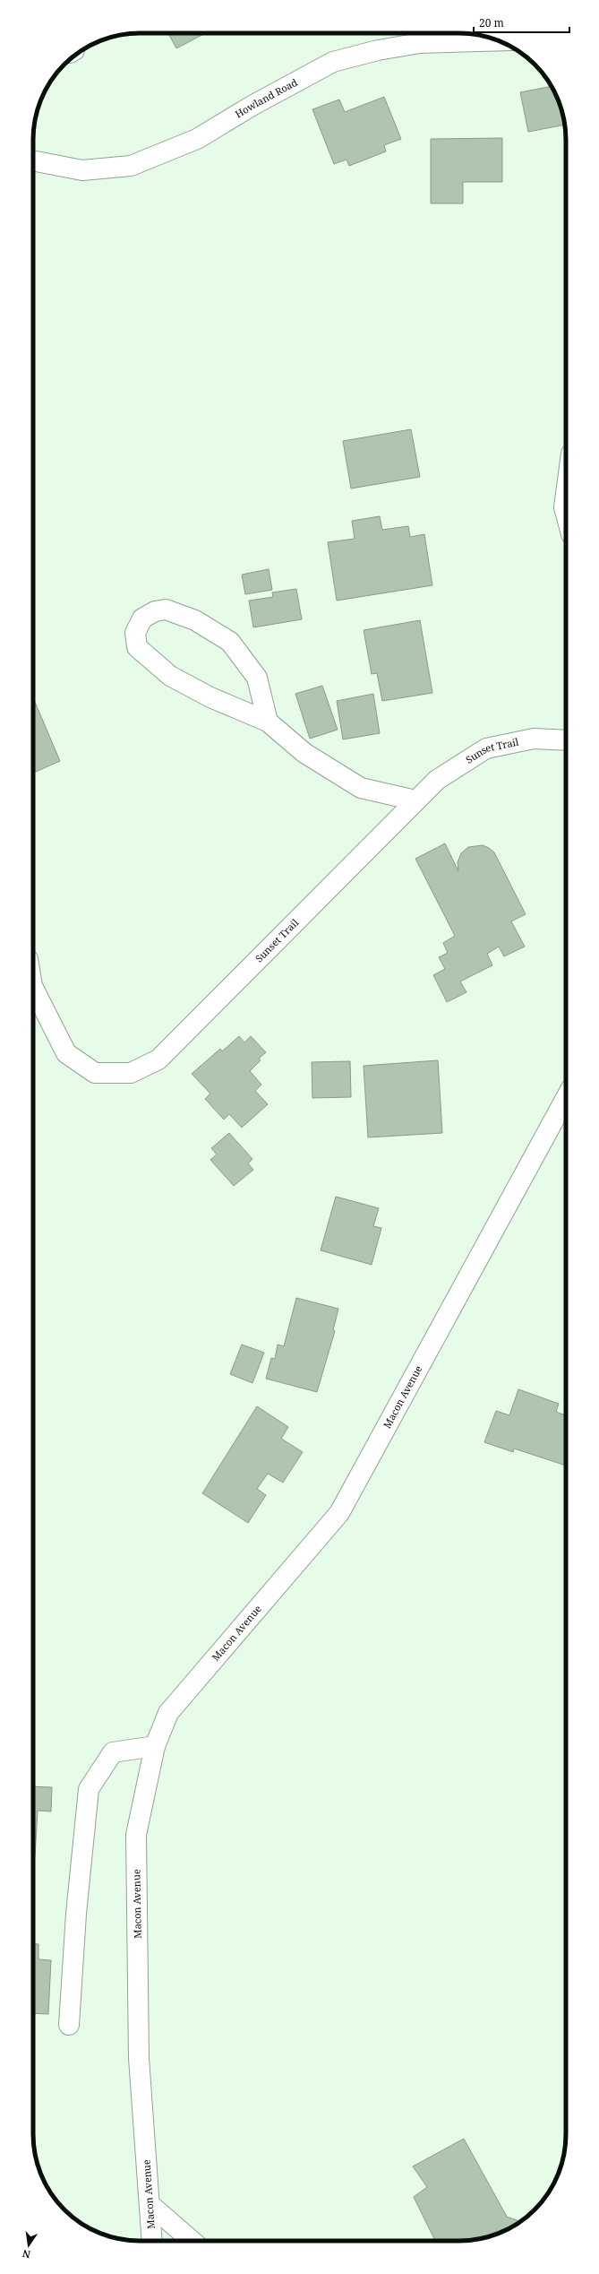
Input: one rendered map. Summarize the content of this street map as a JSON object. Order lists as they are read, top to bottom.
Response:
{
  "streets": {
    "street": ["Howland Road", "Sunset Trail", "Macon Avenue"]
  },
  "scale_bar": "20 m",
  "north": "bottom"
}
